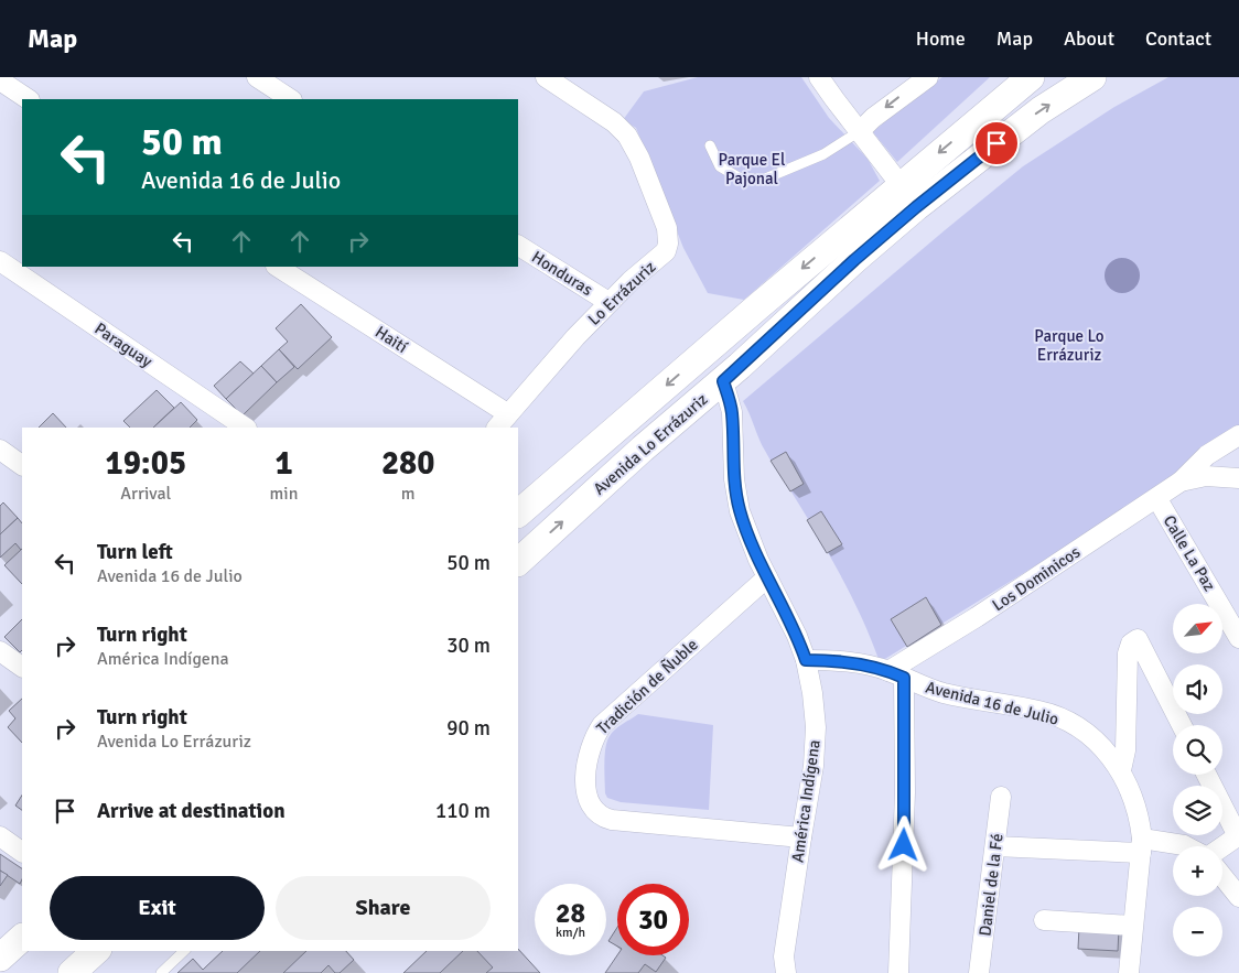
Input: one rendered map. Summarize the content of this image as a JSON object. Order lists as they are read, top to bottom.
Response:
{
  "streets": {
    "main road": ["Avenida Lo Errázuriz"],
    "street": [
      "Honduras",
      "Lo Errázuriz",
      "Haití",
      "Paraguay",
      "Calle La Paz",
      "Los Dominicos",
      "Tradición de Ñuble",
      "Avenida 16 de Julio",
      "América Indígena",
      "Daniel de la Fé"
    ]
  },
  "crossings": [
    ["Honduras", "Lo Errázuriz"],
    ["Lo Errázuriz", "Haití"],
    ["Avenida Lo Errázuriz", "América Indígena"],
    ["Calle La Paz", "Los Dominicos"],
    ["Los Dominicos", "Avenida 16 de Julio"],
    ["Tradición de Ñuble", "América Indígena"],
    ["Avenida 16 de Julio", "América Indígena"]
  ],
  "parks": ["Parque El Pajonal", "Parque Lo Errázuriz"],
  "north": "top right",
  "page": {
    "header": "Map",
    "nav": [
      "Home",
      "Map",
      "About",
      "Contact"
    ],
    "turn": ["50 m", "Avenida 16 de Julio"],
    "eta": [
      "19:05",
      "Arrival",
      "1",
      "min",
      "280",
      "m"
    ],
    "list": [
      {
        "name": "Turn left",
        "note": "Avenida 16 de Julio",
        "value": "50 m"
      },
      {
        "name": "Turn right",
        "note": "América Indígena",
        "value": "30 m"
      },
      {
        "name": "Turn right",
        "note": "Avenida Lo Errázuriz",
        "value": "90 m"
      },
      {
        "name": "Arrive at destination",
        "value": "110 m"
      }
    ],
    "map_buttons": ["+", "−"],
    "buttons": ["Exit", "Share"],
    "speed": "28 km/h",
    "limit": "30"
  }
}
